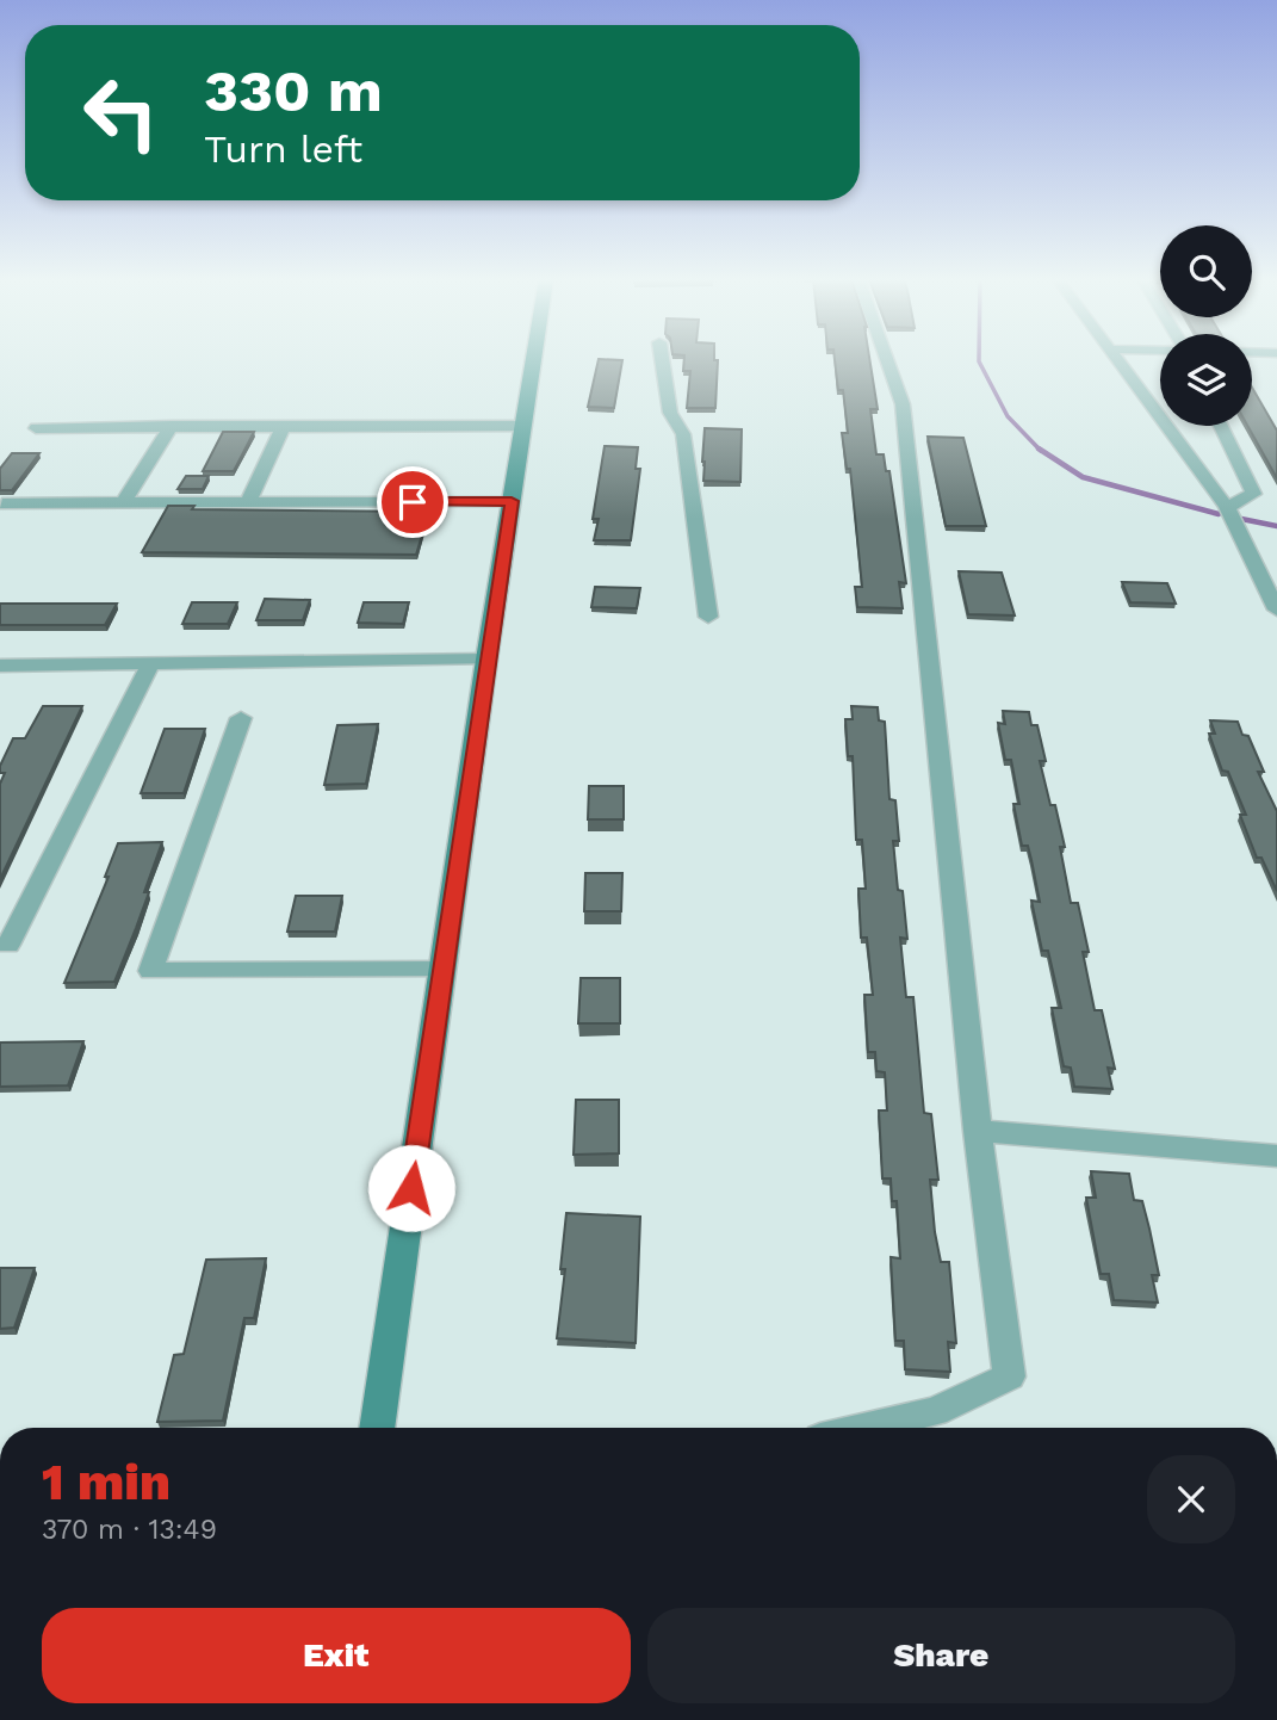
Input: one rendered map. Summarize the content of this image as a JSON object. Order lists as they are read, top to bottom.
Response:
{
  "page": {
    "turn": ["330 m", "Turn left"],
    "heading": ["1 min", "370 m · 13:49"],
    "buttons": ["Exit", "Share"]
  }
}
